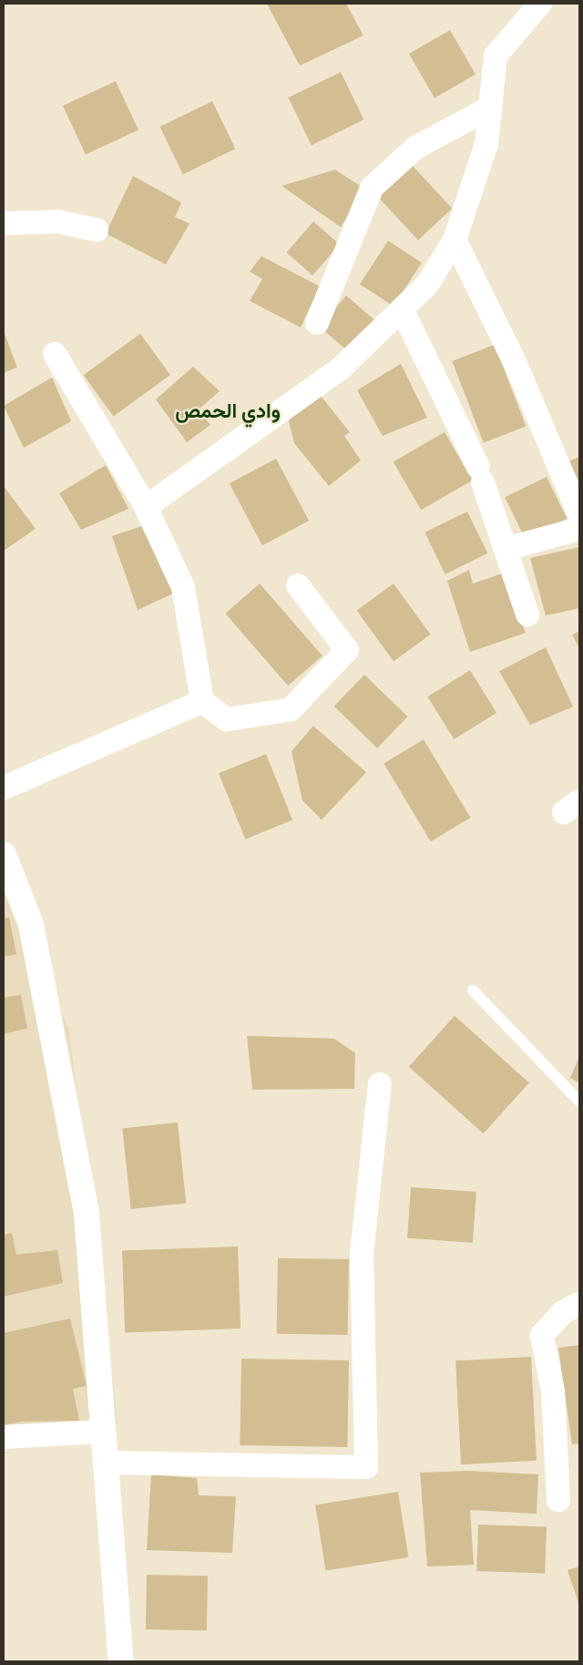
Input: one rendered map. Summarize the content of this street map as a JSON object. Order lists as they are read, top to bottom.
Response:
{
  "districts": ["وادي الحمص"]
}
